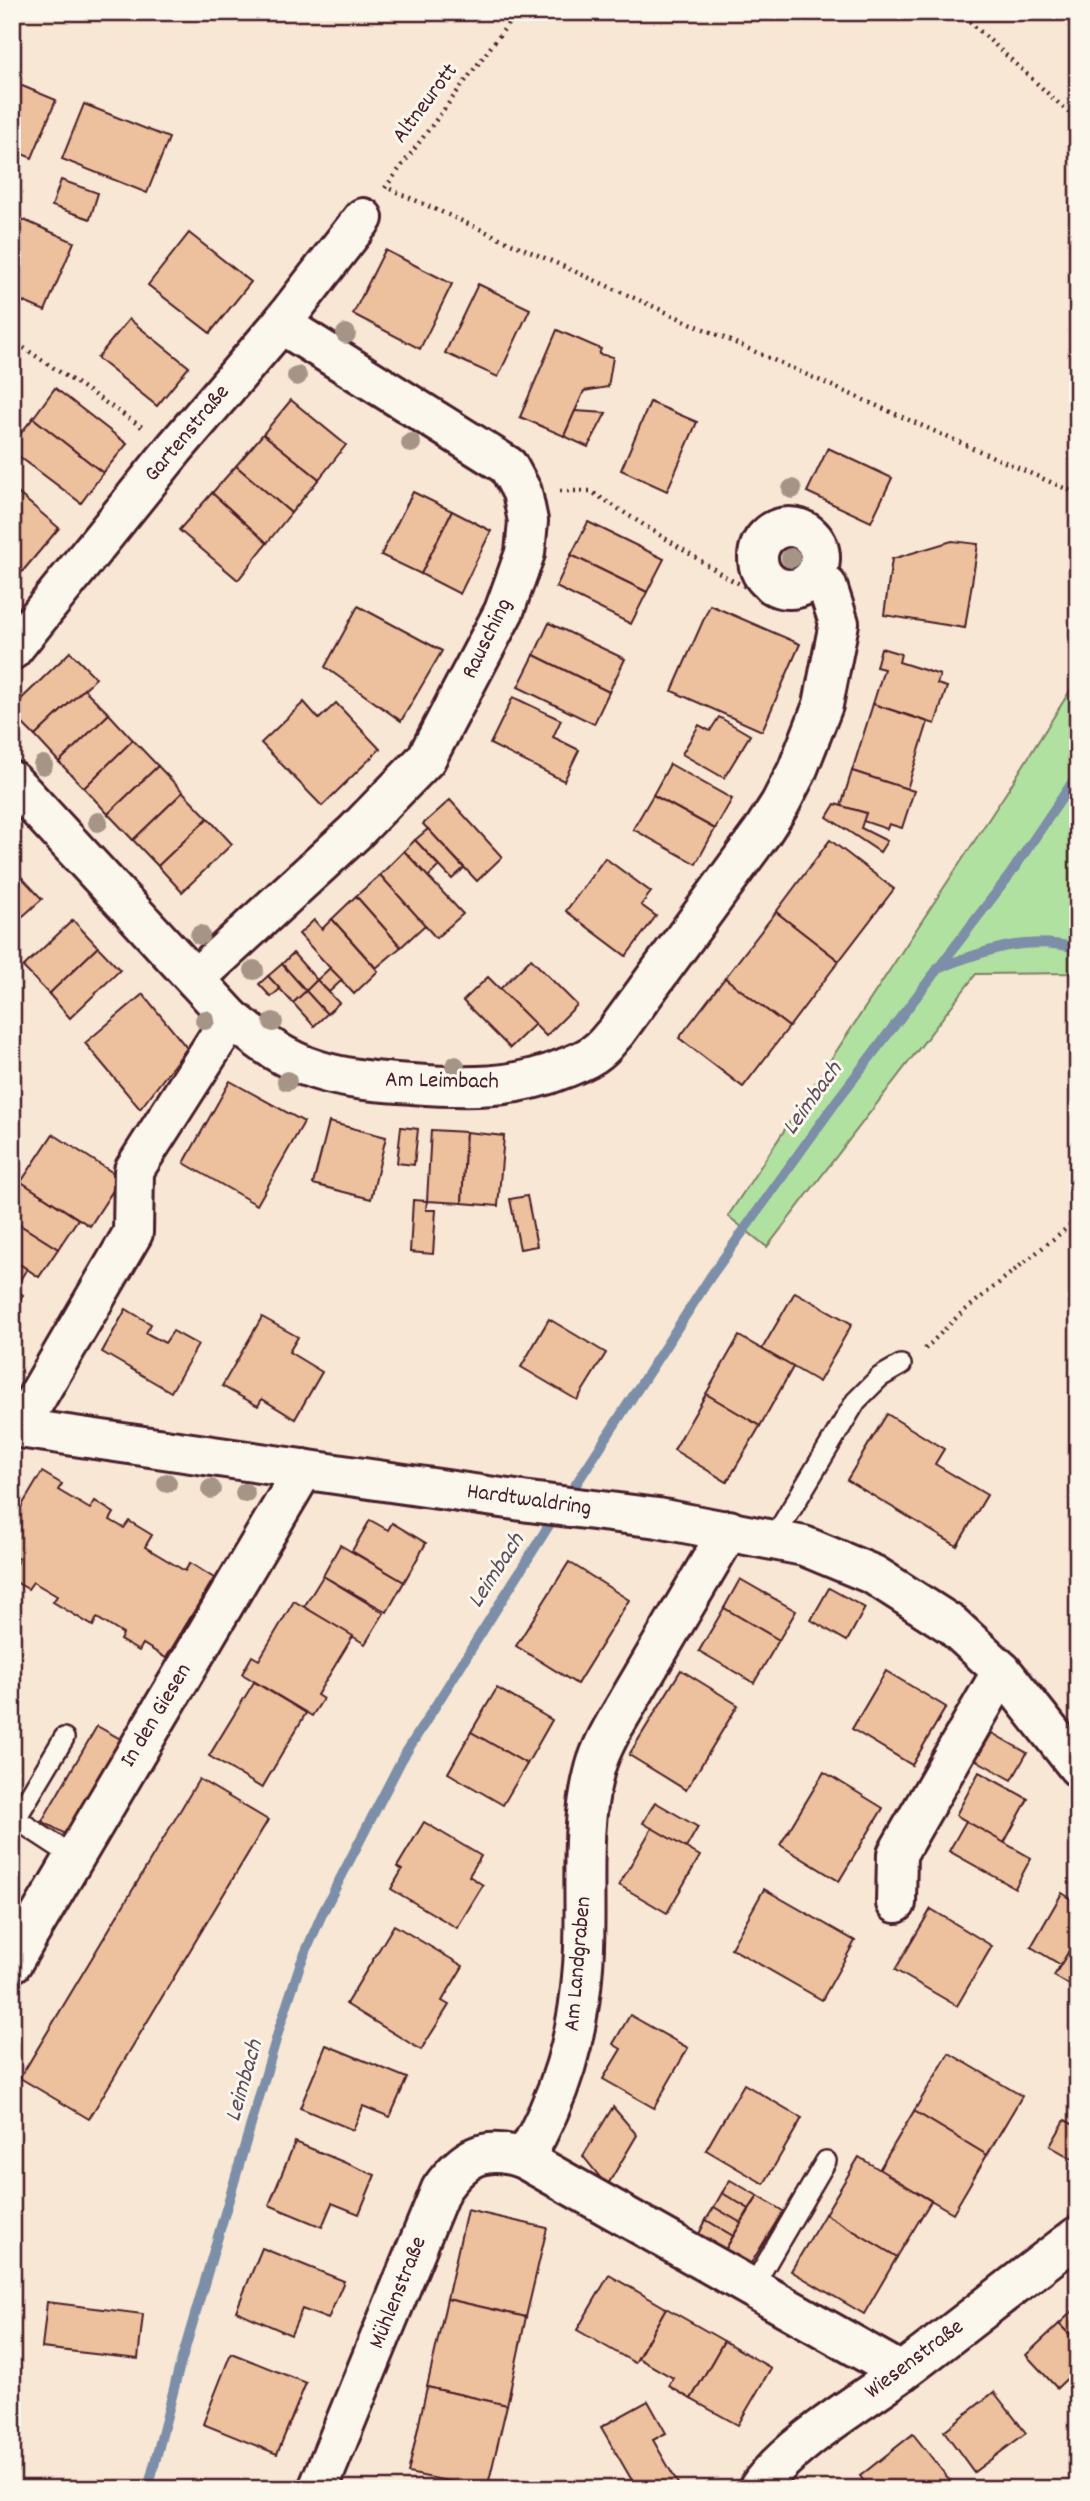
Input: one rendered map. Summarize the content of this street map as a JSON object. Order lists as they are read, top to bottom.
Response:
{
  "streets": {
    "street": [
      "Gartenstraße",
      "Rausching",
      "Am Leimbach",
      "Hardtwaldring",
      "In den Giesen",
      "Am Landgraben",
      "Mühlenstraße",
      "Wiesenstraße"
    ],
    "path": ["Altneurott"]
  },
  "crossings": [
    ["Altneurott", "Gartenstraße"],
    ["Gartenstraße", "Rausching"],
    ["Rausching", "Am Leimbach"],
    ["Am Leimbach", "Hardtwaldring"],
    ["Hardtwaldring", "In den Giesen"],
    ["Hardtwaldring", "Am Landgraben"],
    ["Am Landgraben", "Mühlenstraße"]
  ],
  "water": ["Leimbach"]
}
